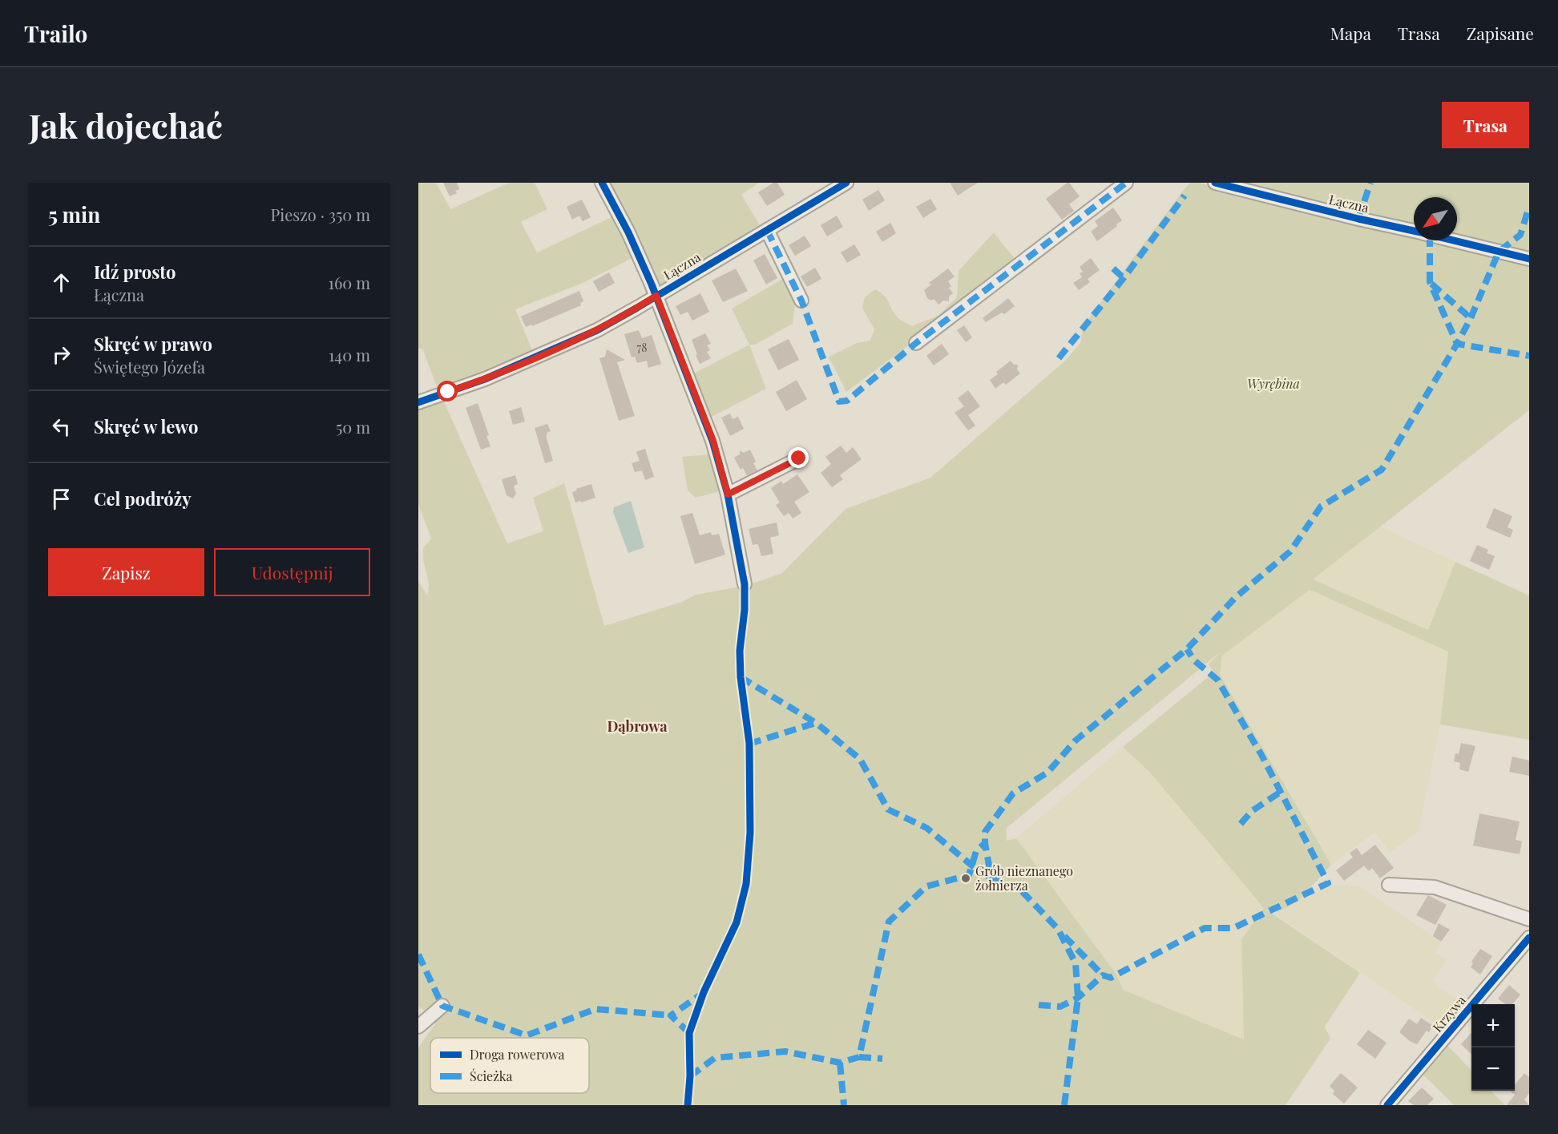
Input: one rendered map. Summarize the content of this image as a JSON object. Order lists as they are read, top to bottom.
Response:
{
  "streets": {
    "street": ["Łączna", "Krzywa"]
  },
  "districts": ["Dąbrowa"],
  "parks": ["Wyrębina"],
  "places": ["Grób nieznanego żołnierza"],
  "house_numbers": ["78"],
  "legend": ["Droga rowerowa", "Ścieżka"],
  "north": "bottom left",
  "page": {
    "header": "Trailo",
    "nav": ["Mapa", "Trasa", "Zapisane"],
    "buttons": [
      "Trasa",
      ["Zapisz", "Udostępnij"]
    ],
    "title": "Jak dojechać",
    "heading": ["5 min", "Pieszo · 350 m"],
    "list": [
      ["Idź prosto", "Łączna", "160 m"],
      ["Skręć w prawo", "Świętego Józefa", "140 m"],
      ["Skręć w lewo", "50 m"],
      "Cel podróży"
    ],
    "map_buttons": ["+", "−"]
  }
}
